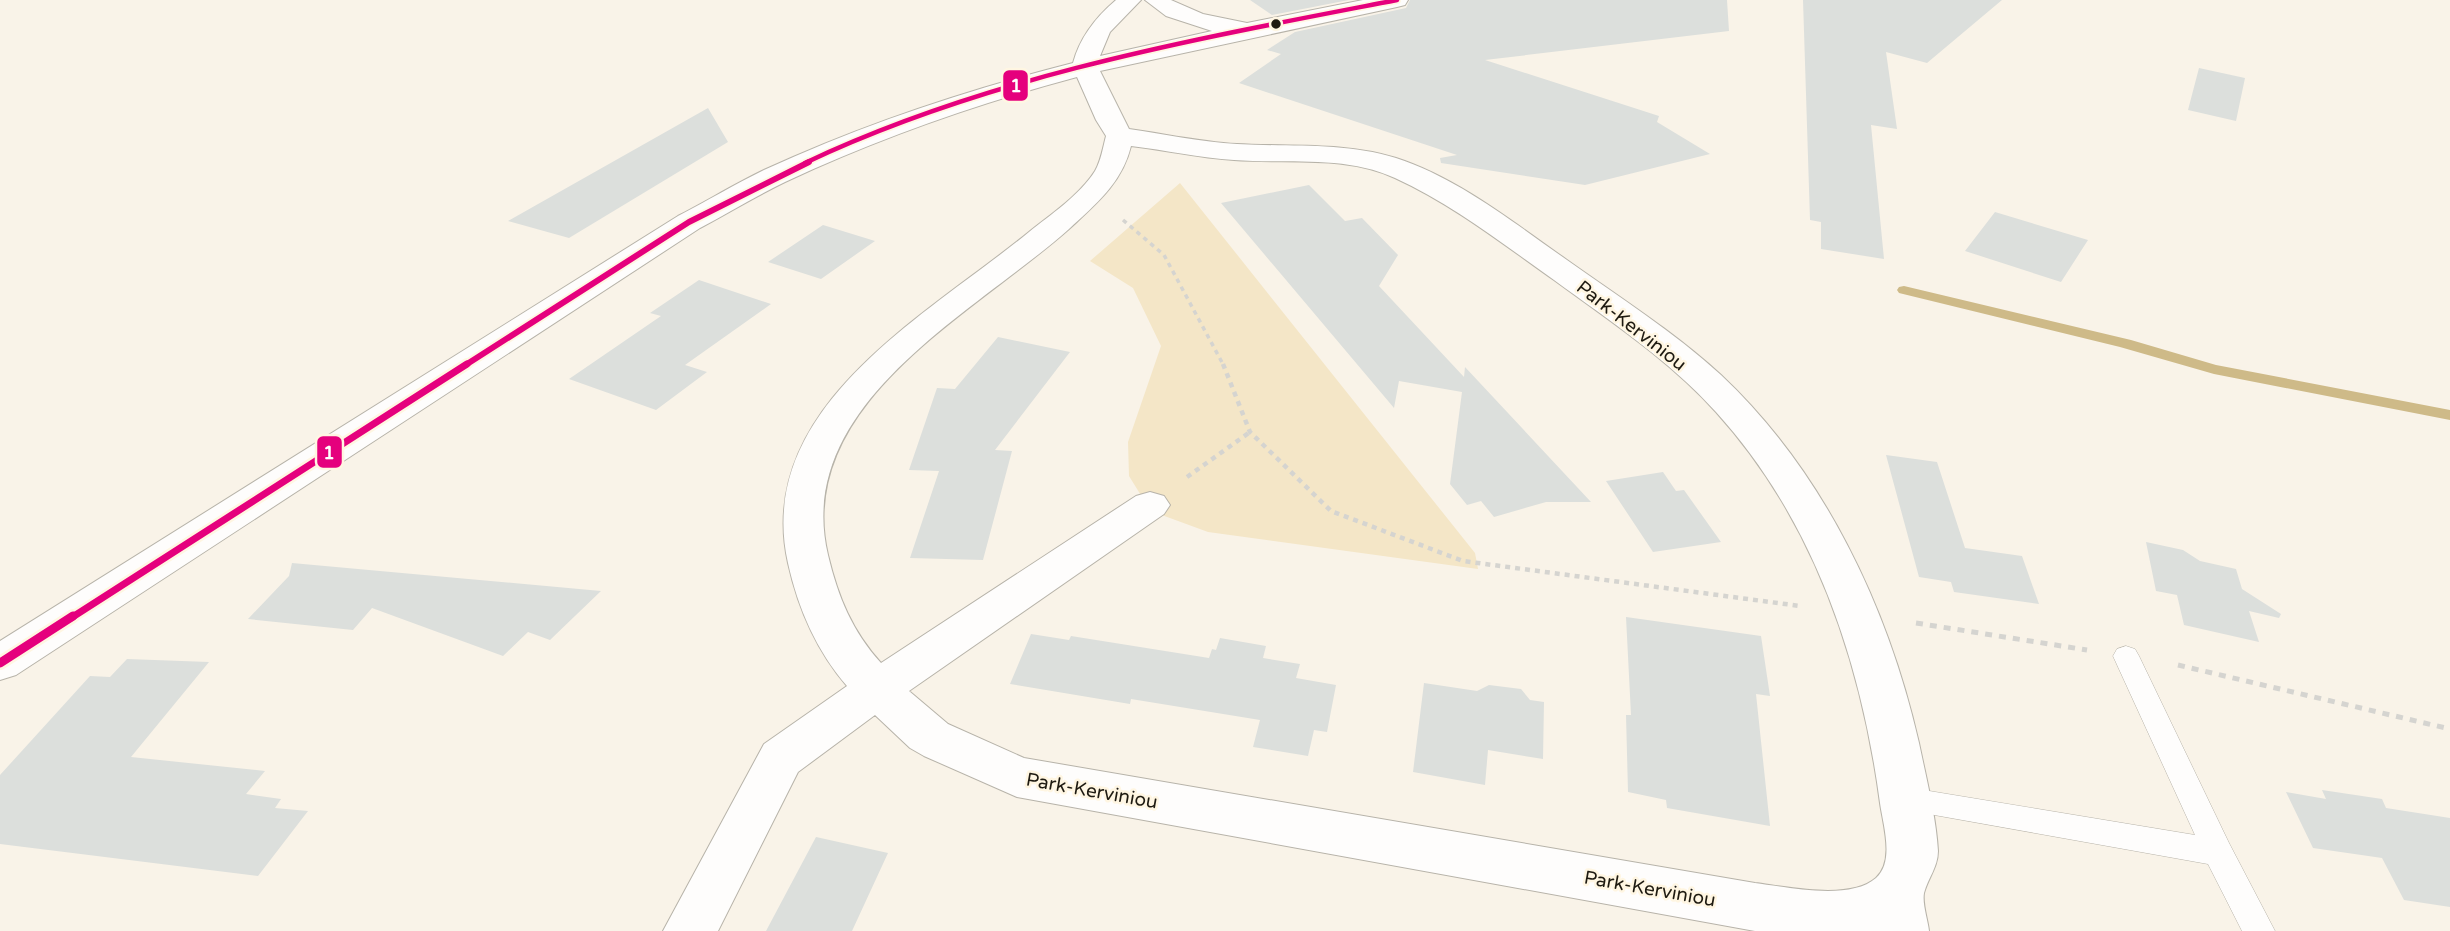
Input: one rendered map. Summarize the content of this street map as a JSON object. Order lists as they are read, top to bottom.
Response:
{
  "streets": {
    "street": ["Park-Kerviniou"]
  },
  "lines": ["transit line 1"]
}
